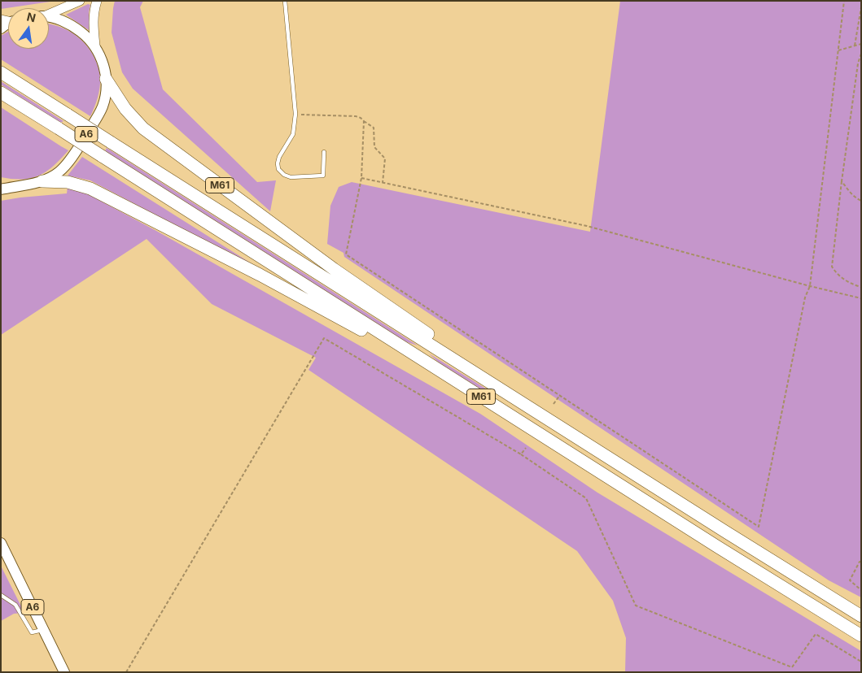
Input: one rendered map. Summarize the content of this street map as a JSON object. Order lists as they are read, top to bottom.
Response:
{
  "streets": {
    "highway": ["M61"],
    "main road": ["A6"]
  },
  "crossings": [
    ["A6", "M61"]
  ],
  "north": "top"
}
